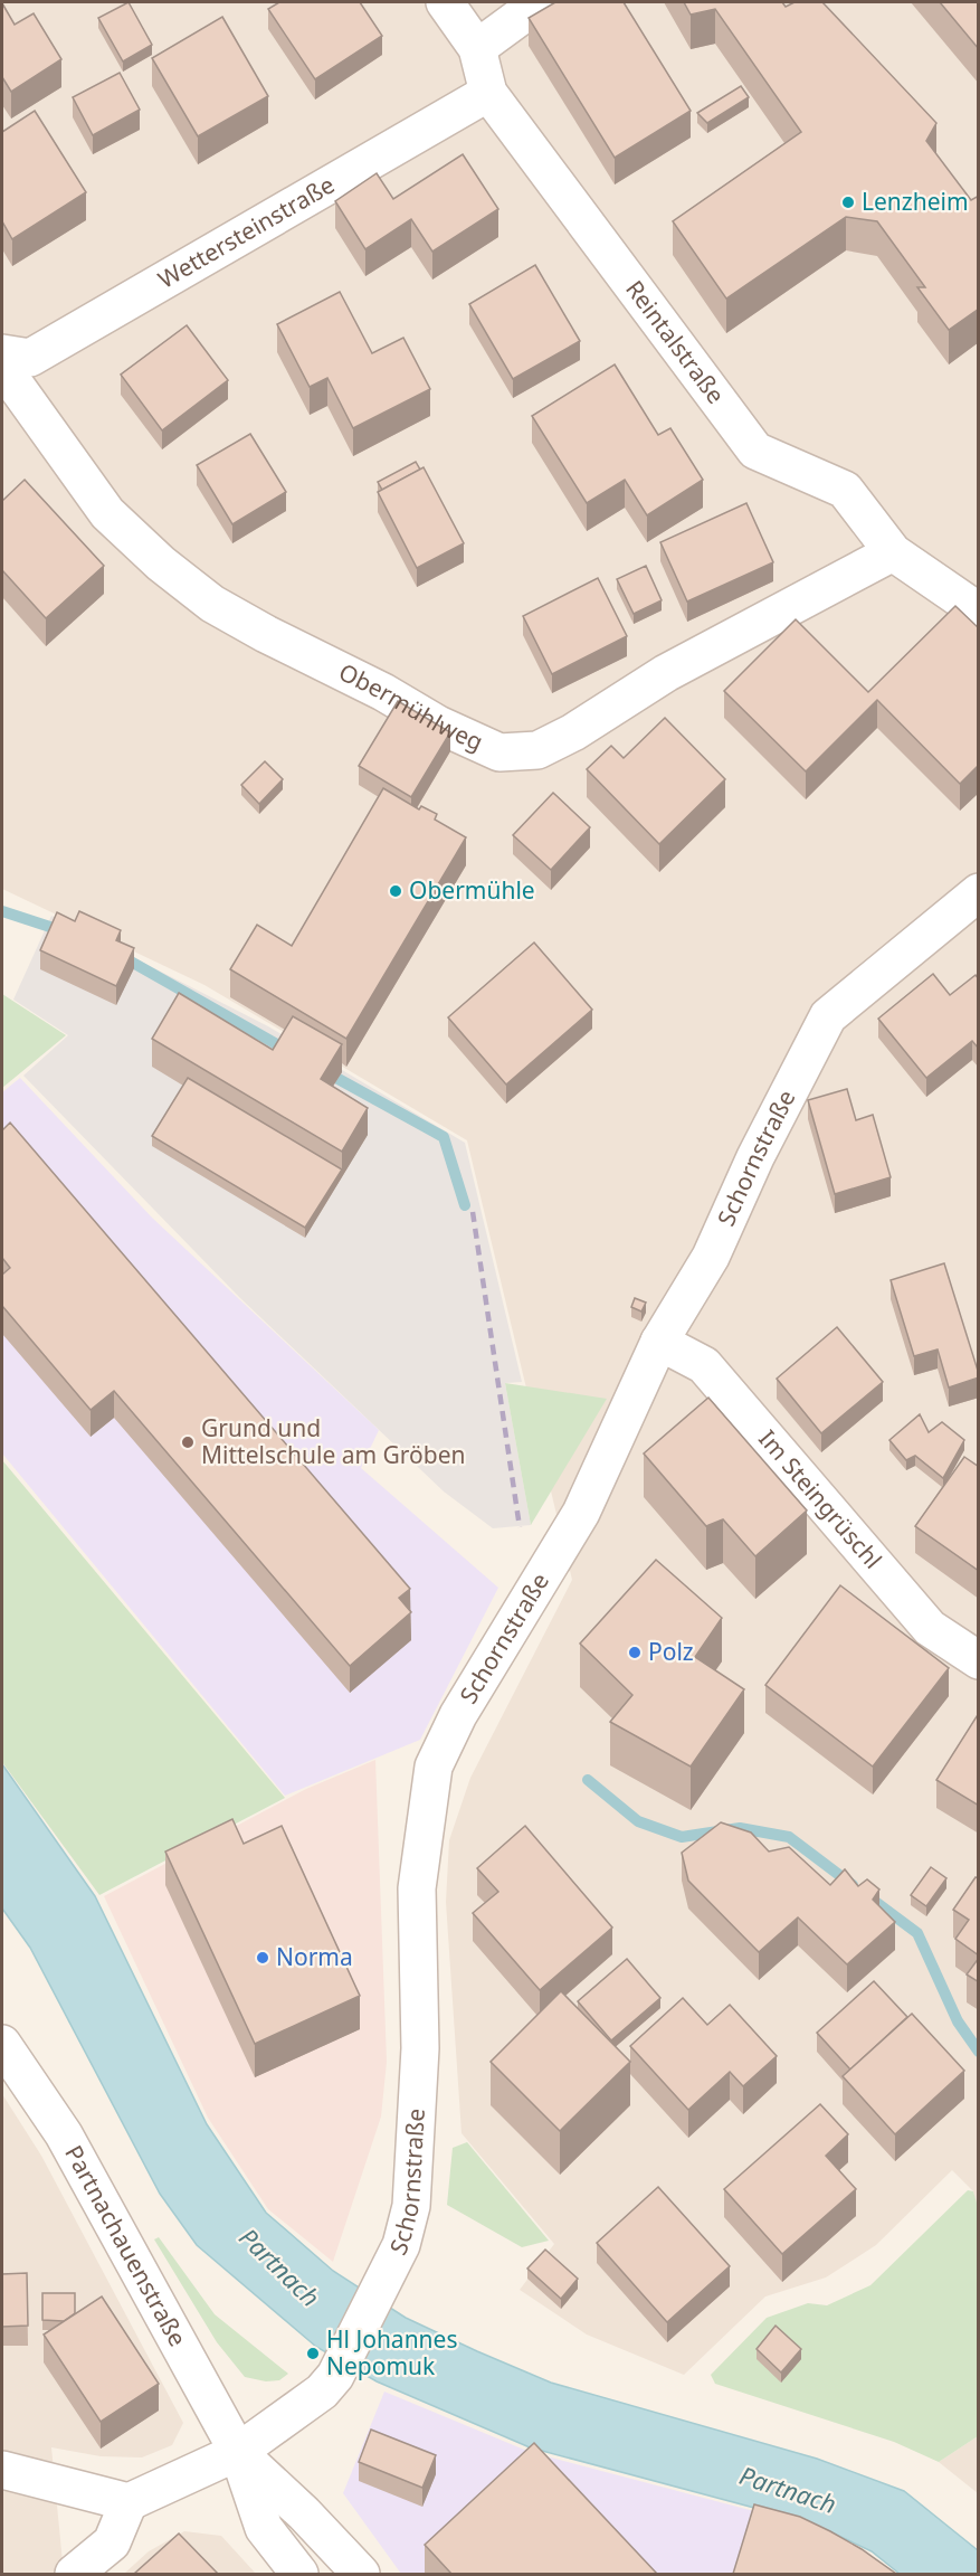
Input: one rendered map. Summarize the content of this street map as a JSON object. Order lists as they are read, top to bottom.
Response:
{
  "streets": {
    "street": [
      "Wettersteinstraße",
      "Reintalstraße",
      "Obermühlweg",
      "Schornstraße",
      "Im Steingrüschl",
      "Partnachauenstraße"
    ]
  },
  "crossings": [
    ["Wettersteinstraße", "Reintalstraße"],
    ["Reintalstraße", "Obermühlweg"],
    ["Schornstraße", "Im Steingrüschl"],
    ["Schornstraße", "Partnachauenstraße"]
  ],
  "water": ["Partnach"],
  "places": [
    "Lenzheim",
    "Obermühle",
    "Grund und Mittelschule am Gröben",
    "Polz",
    "Norma",
    "Hl Johannes Nepomuk"
  ]
}
